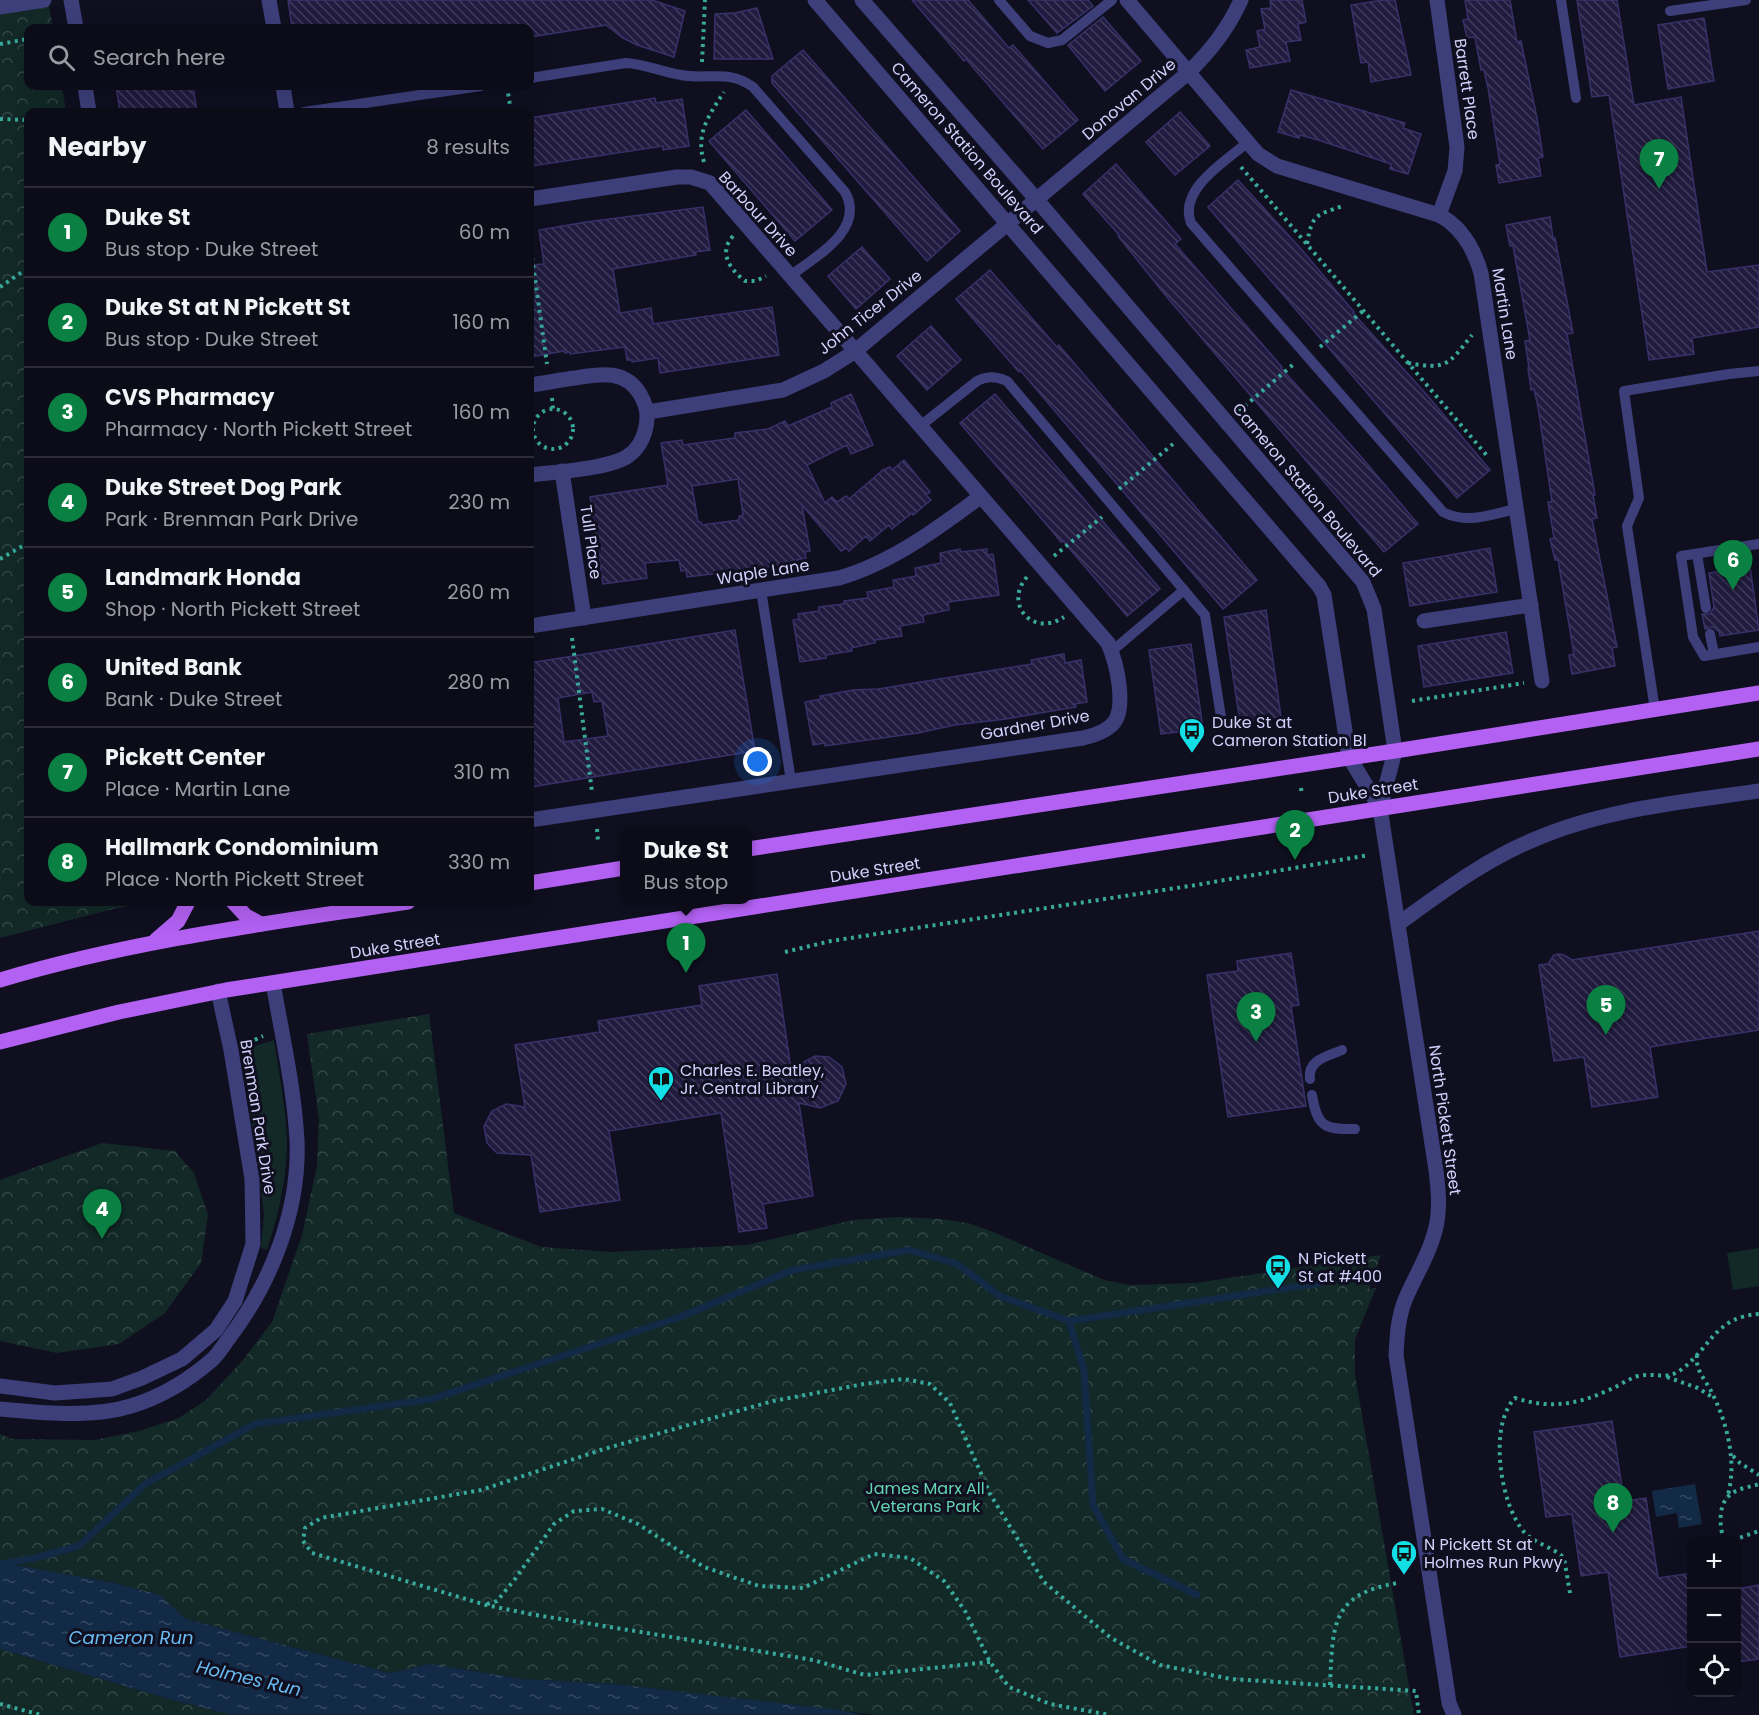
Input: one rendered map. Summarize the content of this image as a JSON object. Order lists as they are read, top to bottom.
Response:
{
  "streets": {
    "main road": ["Duke Street"],
    "street": [
      "Barrett Place",
      "Donovan Drive",
      "Cameron Station Boulevard",
      "Barbour Drive",
      "John Ticer Drive",
      "Martin Lane",
      "Tull Place",
      "Waple Lane",
      "Gardner Drive",
      "Brenman Park Drive",
      "North Pickett Street"
    ]
  },
  "crossings": [
    ["Barrett Place", "Martin Lane"],
    ["Donovan Drive", "Cameron Station Boulevard"],
    ["Donovan Drive", "John Ticer Drive"],
    ["Donovan Drive", "Martin Lane"],
    ["Cameron Station Boulevard", "John Ticer Drive"],
    ["Cameron Station Boulevard", "Duke Street"],
    ["Cameron Station Boulevard", "North Pickett Street"],
    ["Barbour Drive", "John Ticer Drive"],
    ["Barbour Drive", "Gardner Drive"],
    ["John Ticer Drive", "Gardner Drive"],
    ["Tull Place", "Waple Lane"],
    ["Waple Lane", "Gardner Drive"],
    ["Duke Street", "Brenman Park Drive"],
    ["Duke Street", "North Pickett Street"]
  ],
  "water": ["Cameron Run", "Holmes Run"],
  "parks": ["James Marx All Veterans Park"],
  "places": {
    "bus stop": ["Duke St at Cameron Station Bl", "N Pickett St at #400", "N Pickett St at Holmes Run Pkwy"],
    "library": ["Charles E. Beatley, Jr. Central Library"]
  },
  "page": {
    "search": "Search here",
    "heading": ["Nearby", "8 results"],
    "pins": [
      "7",
      "6",
      "2",
      "1",
      "5",
      "3",
      "4",
      "8"
    ],
    "list": [
      {
        "mark": "1",
        "name": "Duke St",
        "note": "Bus stop · Duke Street",
        "value": "60 m"
      },
      {
        "mark": "2",
        "name": "Duke St at N Pickett St",
        "note": "Bus stop · Duke Street",
        "value": "160 m"
      },
      {
        "mark": "3",
        "name": "CVS Pharmacy",
        "note": "Pharmacy · North Pickett Street",
        "value": "160 m"
      },
      {
        "mark": "4",
        "name": "Duke Street Dog Park",
        "note": "Park · Brenman Park Drive",
        "value": "230 m"
      },
      {
        "mark": "5",
        "name": "Landmark Honda",
        "note": "Shop · North Pickett Street",
        "value": "260 m"
      },
      {
        "mark": "6",
        "name": "United Bank",
        "note": "Bank · Duke Street",
        "value": "280 m"
      },
      {
        "mark": "7",
        "name": "Pickett Center",
        "note": "Place · Martin Lane",
        "value": "310 m"
      },
      {
        "mark": "8",
        "name": "Hallmark Condominium",
        "note": "Place · North Pickett Street",
        "value": "330 m"
      }
    ],
    "popup": ["Duke St", "Bus stop"],
    "map_buttons": ["+", "−"]
  }
}
